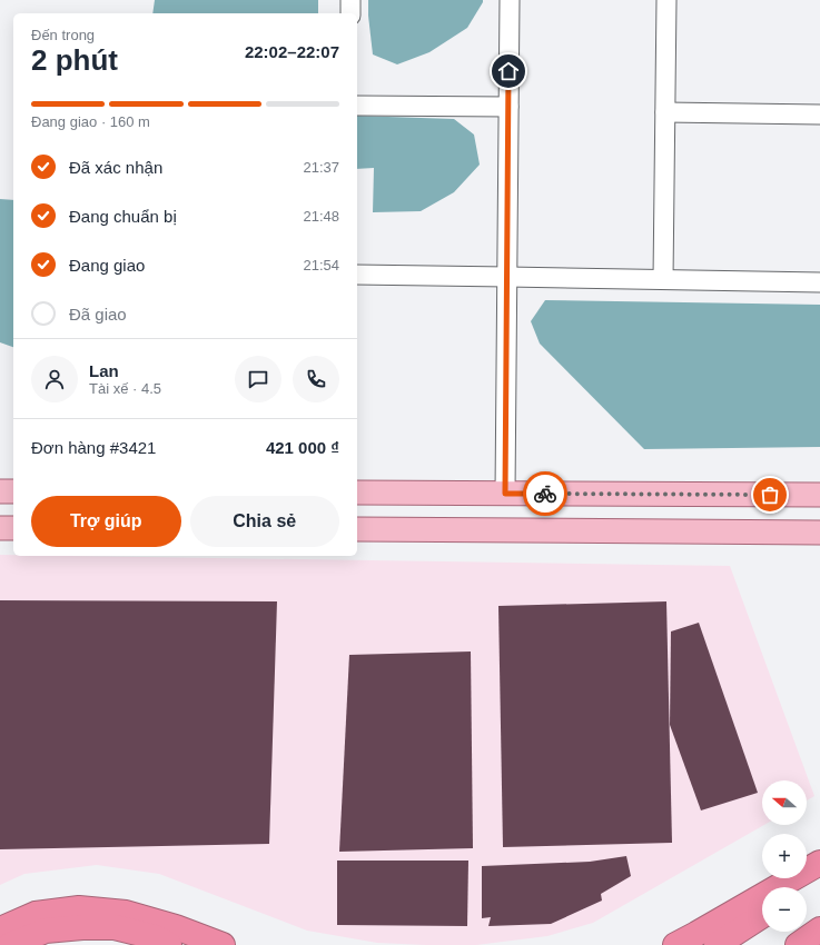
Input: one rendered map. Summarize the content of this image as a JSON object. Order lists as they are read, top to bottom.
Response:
{
  "north": "left",
  "page": {
    "heading": ["2 phút", "Đến trong", "22:02–22:07"],
    "panel": [
      "Lan",
      "Tài xế · 4.5",
      "Đơn hàng #3421",
      "421 000 ₫"
    ],
    "bar": "Đang giao · 160 m",
    "list": [
      ["Đã xác nhận", "21:37"],
      ["Đang chuẩn bị", "21:48"],
      ["Đang giao", "21:54"],
      "Đã giao"
    ],
    "buttons": ["Trợ giúp", "Chia sẻ"],
    "map_buttons": ["+", "−"]
  }
}
